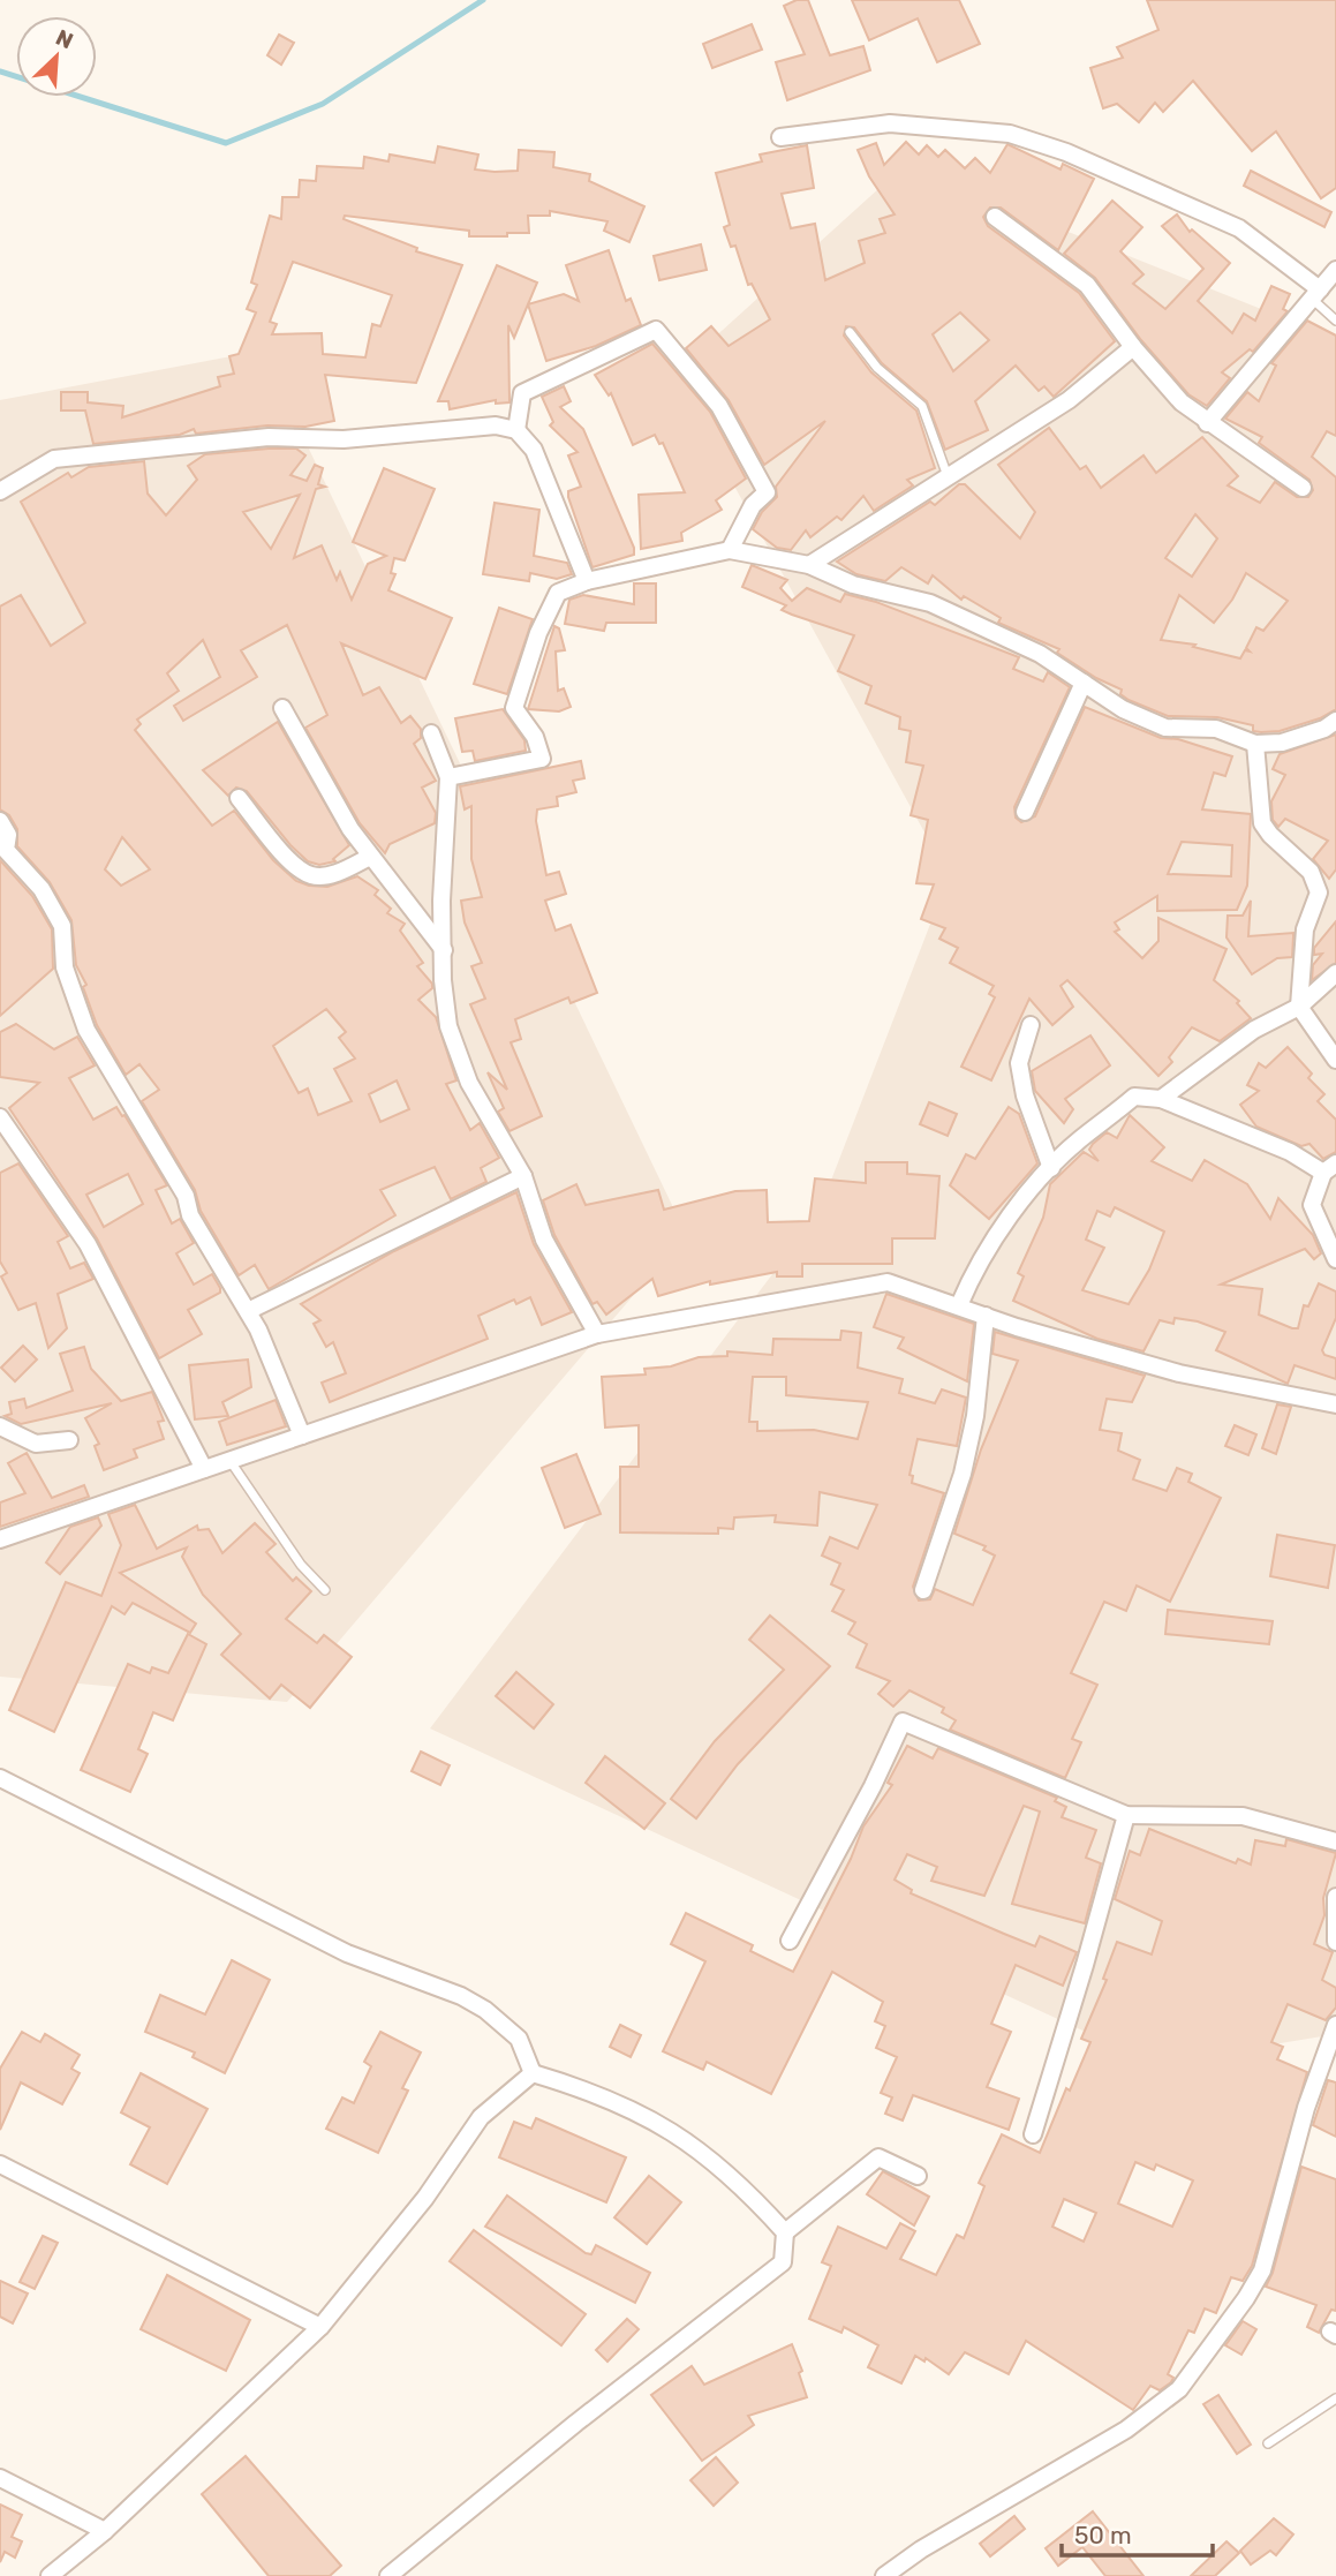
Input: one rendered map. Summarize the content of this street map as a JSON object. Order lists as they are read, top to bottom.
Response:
{
  "scale_bar": "50 m",
  "north": "top right"
}
